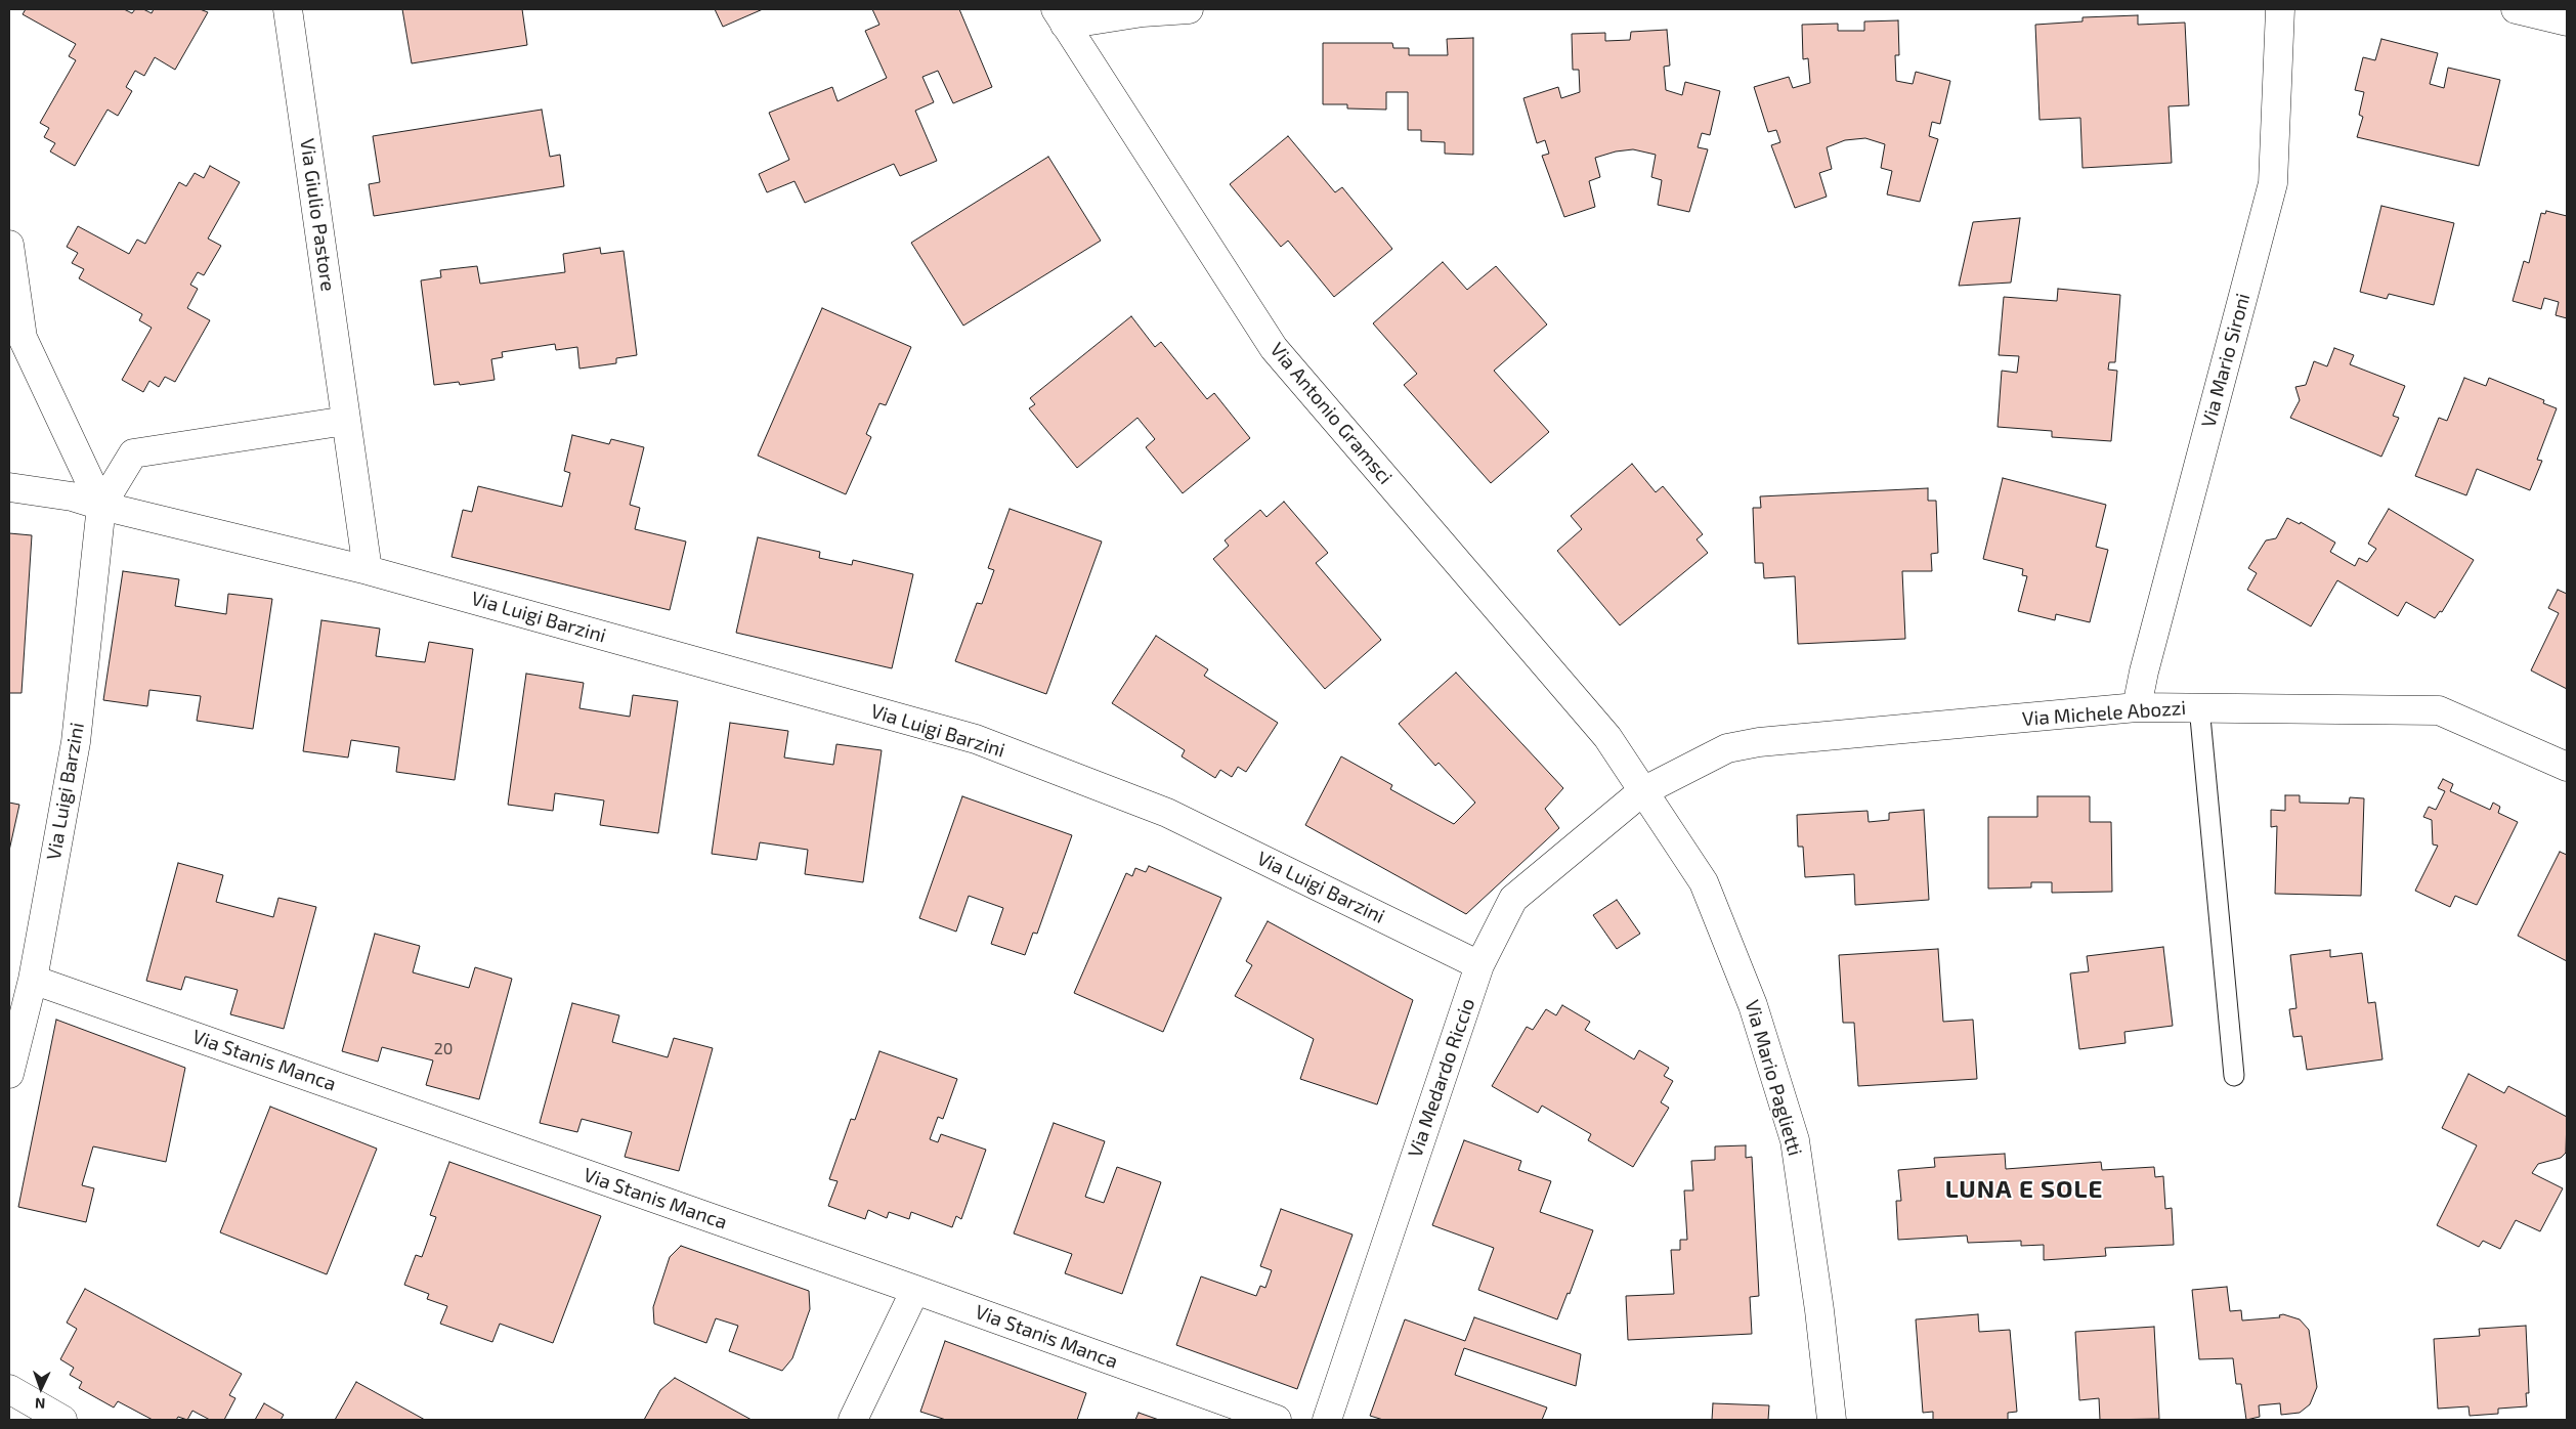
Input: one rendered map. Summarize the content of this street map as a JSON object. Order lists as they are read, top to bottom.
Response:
{
  "streets": {
    "street": [
      "Via Giulio Pastore",
      "Via Mario Sironi",
      "Via Antonio Gramsci",
      "Via Luigi Barzini",
      "Via Michele Abozzi",
      "Via Stanis Manca",
      "Via Medardo Riccio",
      "Via Mario Paglietti"
    ]
  },
  "crossings": [
    ["Via Giulio Pastore", "Via Luigi Barzini"],
    ["Via Mario Sironi", "Via Michele Abozzi"],
    ["Via Antonio Gramsci", "Via Michele Abozzi"],
    ["Via Antonio Gramsci", "Via Medardo Riccio"],
    ["Via Antonio Gramsci", "Via Mario Paglietti"],
    ["Via Luigi Barzini", "Via Stanis Manca"],
    ["Via Luigi Barzini", "Via Medardo Riccio"],
    ["Via Michele Abozzi", "Via Medardo Riccio"],
    ["Via Michele Abozzi", "Via Mario Paglietti"],
    ["Via Medardo Riccio", "Via Mario Paglietti"]
  ],
  "districts": ["LUNA E SOLE"],
  "house_numbers": ["20"],
  "north": "bottom"
}
